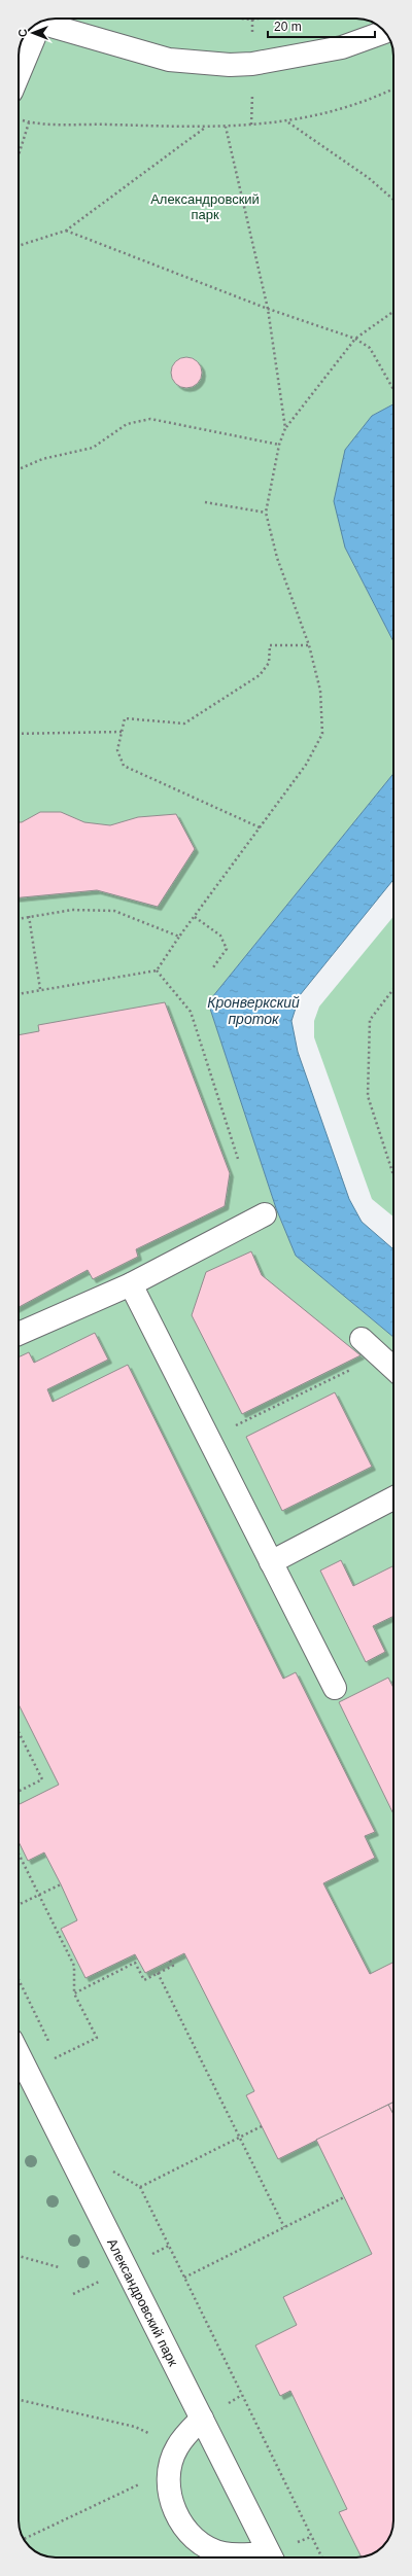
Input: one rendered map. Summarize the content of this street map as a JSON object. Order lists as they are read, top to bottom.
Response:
{
  "streets": {
    "street": ["Александровский парк"]
  },
  "water": ["Кронверкский проток"],
  "parks": ["Александровский парк"],
  "scale_bar": "20 m",
  "north": "left"
}
